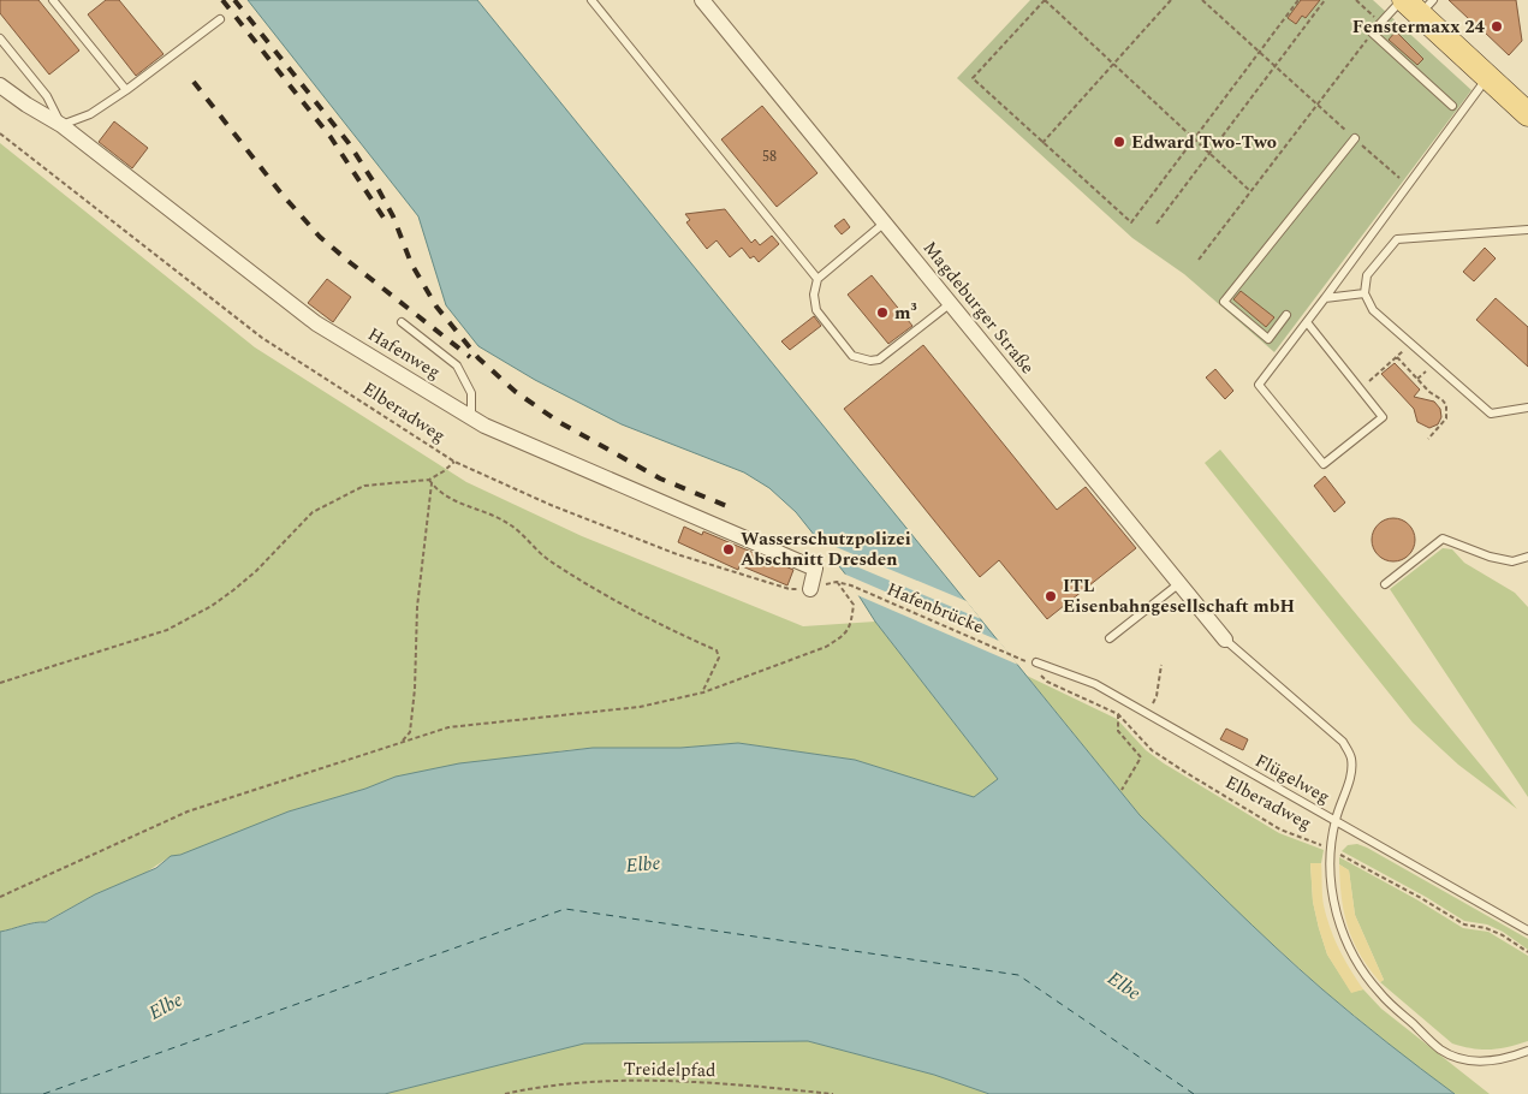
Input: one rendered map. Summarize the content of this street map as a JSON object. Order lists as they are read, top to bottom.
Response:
{
  "streets": {
    "street": ["Magdeburger Straße", "Hafenweg"],
    "lane": ["Flügelweg"],
    "path": ["Elberadweg", "Hafenbrücke", "Treidelpfad"]
  },
  "crossings": [
    ["Hafenweg", "Elberadweg"],
    ["Elberadweg", "Hafenbrücke"]
  ],
  "water": ["Elbe"],
  "places": [
    "Fenstermaxx 24",
    "Edward Two-Two",
    "m³",
    "Wasserschutzpolizei Abschnitt Dresden",
    "ITL Eisenbahngesellschaft mbH"
  ],
  "house_numbers": ["58"]
}
